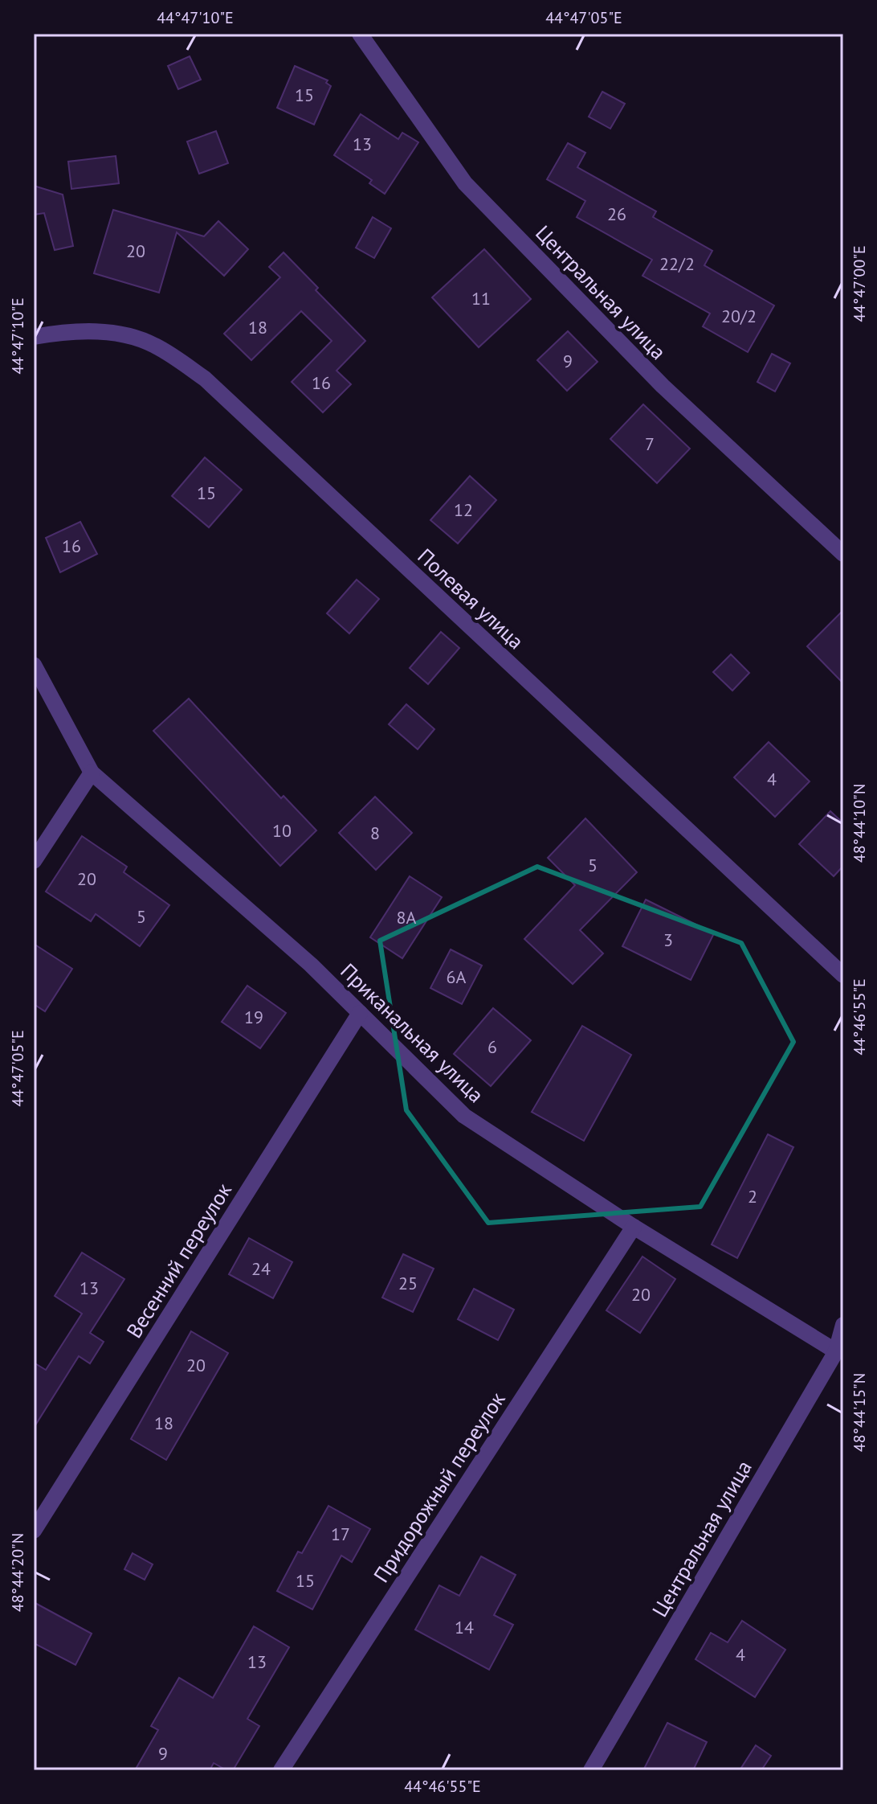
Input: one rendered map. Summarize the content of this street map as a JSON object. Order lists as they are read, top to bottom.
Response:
{
  "streets": {
    "street": [
      "Центральная улица",
      "Полевая улица",
      "Приканальная улица",
      "Весенний переулок",
      "Придорожный переулок"
    ]
  },
  "crossings": [
    ["Центральная улица", "Приканальная улица"],
    ["Приканальная улица", "Весенний переулок"],
    ["Приканальная улица", "Придорожный переулок"]
  ],
  "house_numbers": [
    "15",
    "13",
    "26",
    "20",
    "22/2",
    "11",
    "20/2",
    "18",
    "9",
    "16",
    "7",
    "15",
    "12",
    "16",
    "4",
    "10",
    "8",
    "5",
    "20",
    "5",
    "8А",
    "3",
    "6А",
    "19",
    "6",
    "2",
    "24",
    "25",
    "13",
    "20",
    "20",
    "18",
    "17",
    "15",
    "14",
    "4",
    "13",
    "9"
  ],
  "coordinates": [
    "44°47'10\"E",
    "44°47'05\"E",
    "44°47'00\"E",
    "48°44'10\"N",
    "44°46'55\"E",
    "48°44'15\"N",
    "48°44'20\"N"
  ]
}
